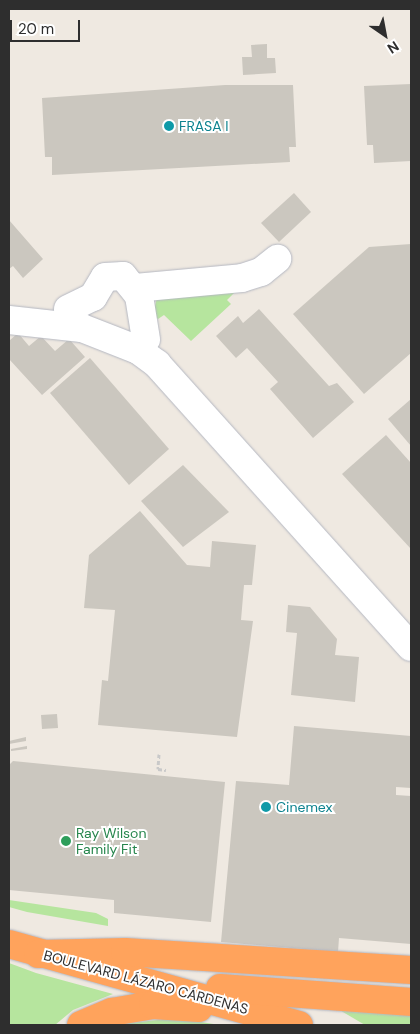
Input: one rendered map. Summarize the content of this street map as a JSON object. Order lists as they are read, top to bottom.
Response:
{
  "streets": {
    "highway": ["BOULEVARD LÁZARO CÁRDENAS"]
  },
  "places": ["FRASA I", "Cinemex", "Ray Wilson Family Fit"],
  "scale_bar": "20 m",
  "north": "bottom right"
}
